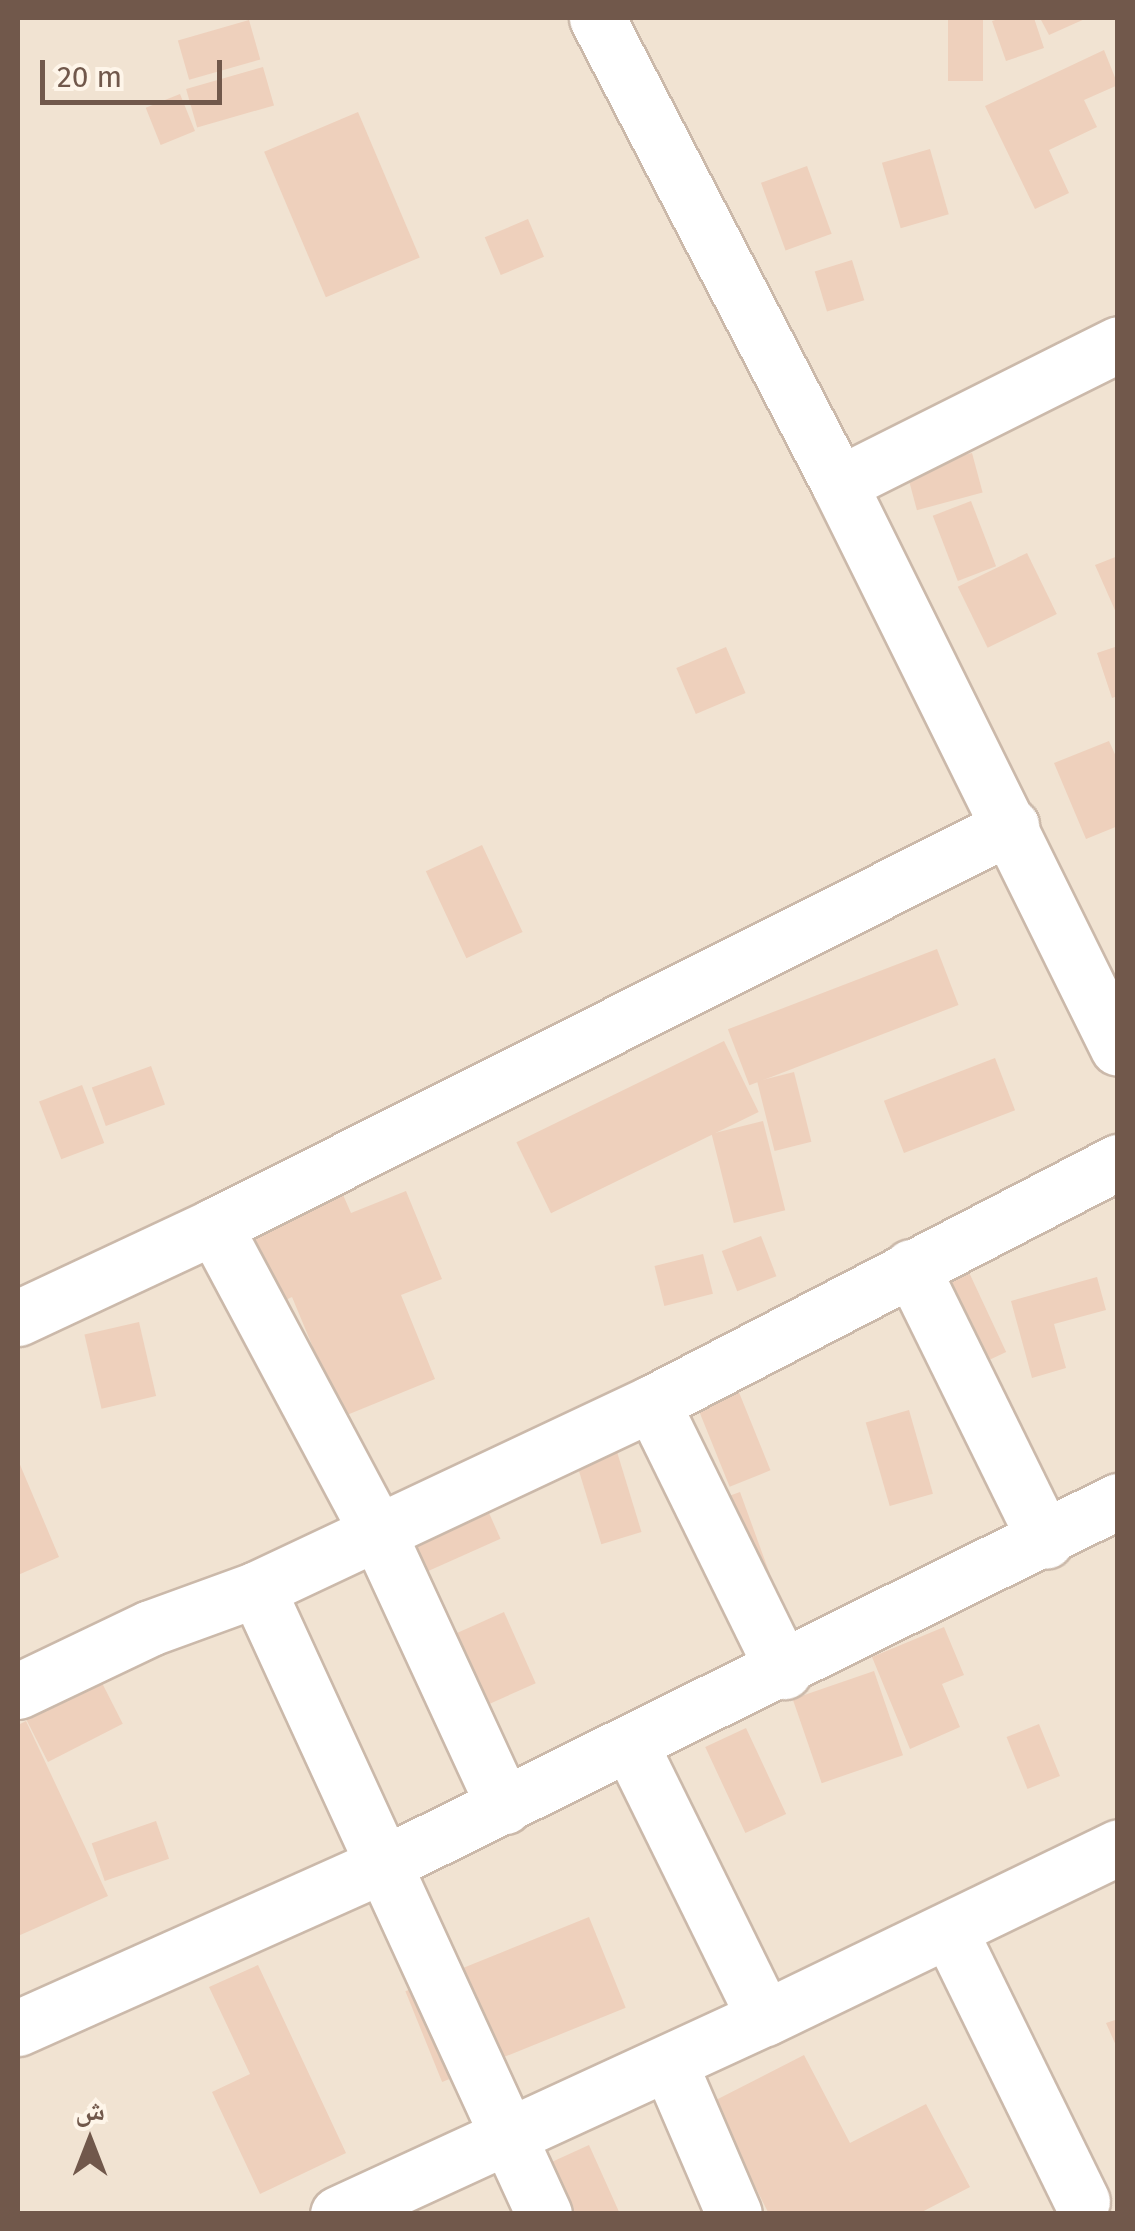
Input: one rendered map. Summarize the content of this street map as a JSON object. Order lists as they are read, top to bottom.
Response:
{
  "scale_bar": "20 m",
  "north": "top"
}
